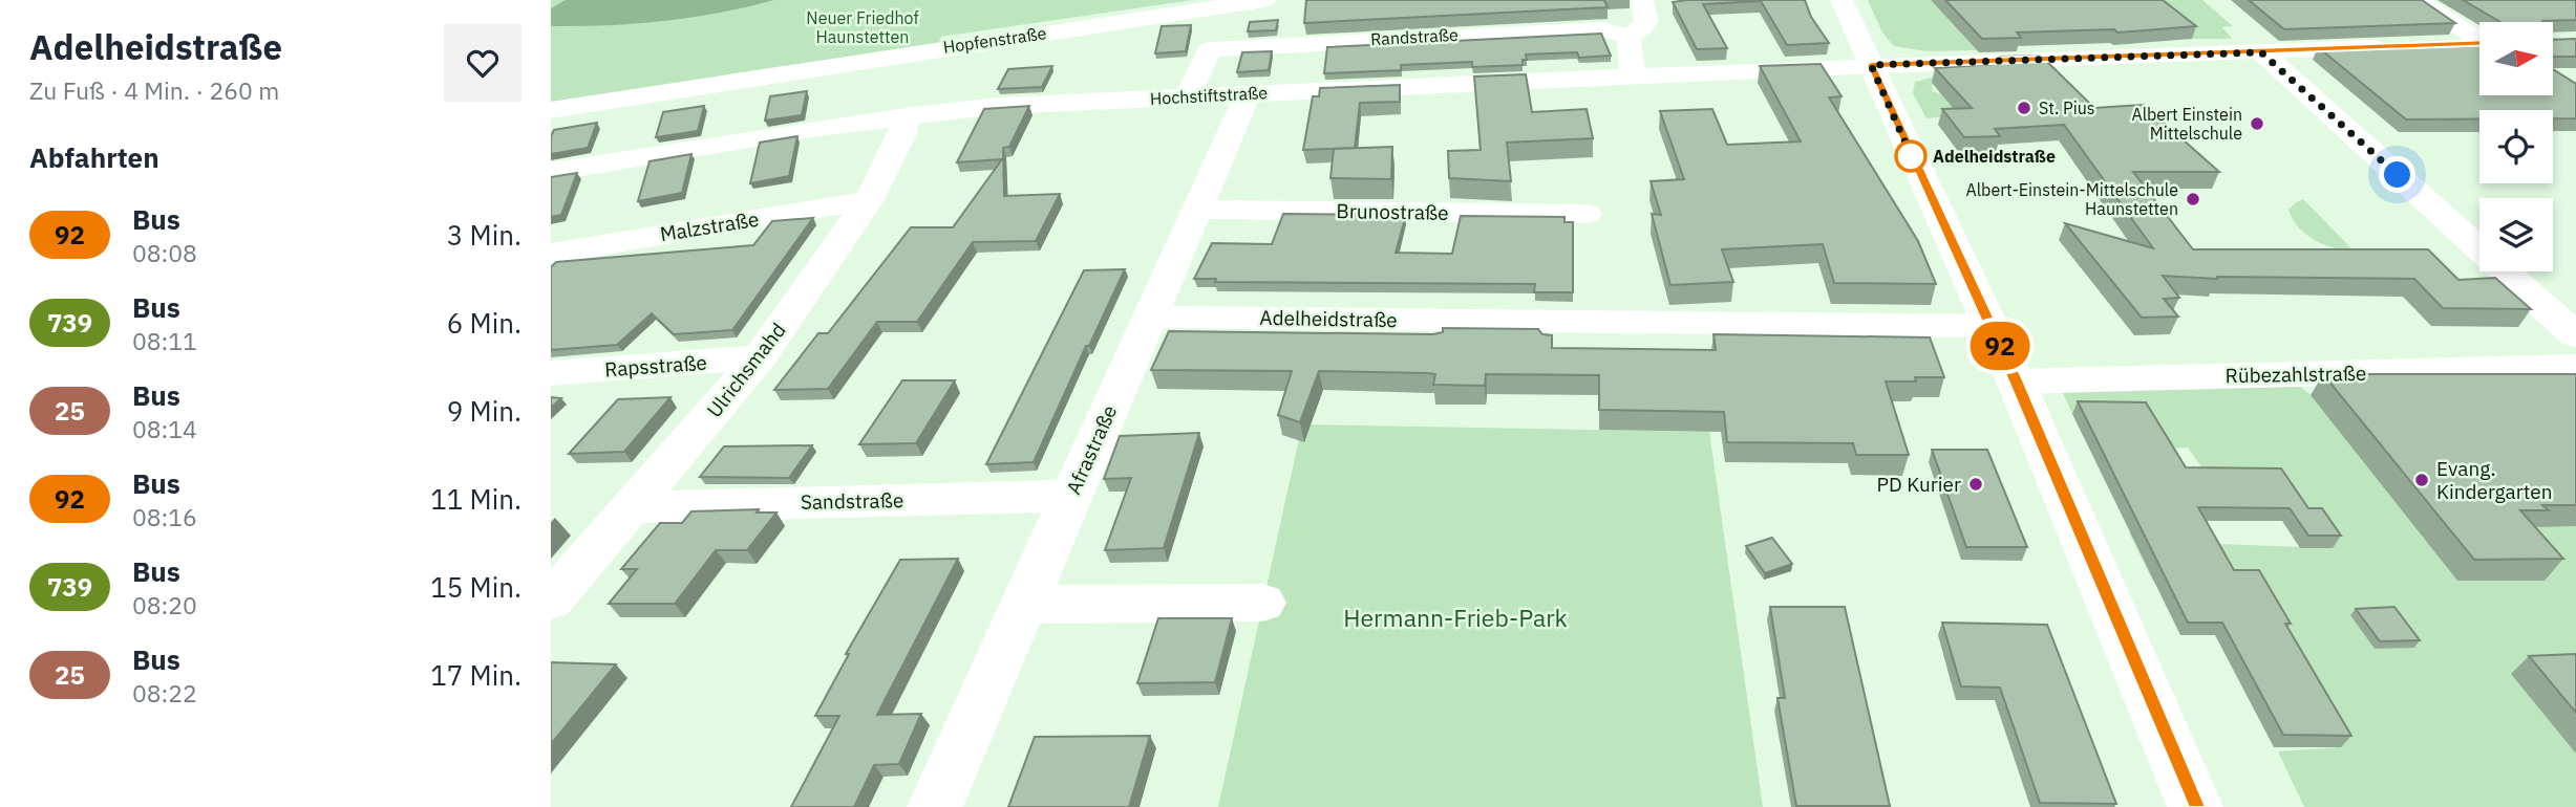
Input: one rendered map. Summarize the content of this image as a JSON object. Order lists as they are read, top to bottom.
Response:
{
  "streets": {
    "street": [
      "Randstraße",
      "Hopfenstraße",
      "Hochstiftstraße",
      "Brunostraße",
      "Malzstraße",
      "Adelheidstraße",
      "Rapsstraße",
      "Ulrichsmahd",
      "Rübezahlstraße",
      "Afrastraße",
      "Sandstraße"
    ]
  },
  "crossings": [
    ["Randstraße", "Hochstiftstraße"],
    ["Hochstiftstraße", "Ulrichsmahd"],
    ["Hochstiftstraße", "Afrastraße"],
    ["Brunostraße", "Afrastraße"],
    ["Malzstraße", "Ulrichsmahd"],
    ["Adelheidstraße", "Afrastraße"],
    ["Rapsstraße", "Ulrichsmahd"],
    ["Ulrichsmahd", "Sandstraße"],
    ["Afrastraße", "Sandstraße"]
  ],
  "parks": ["Neuer Friedhof Haunstetten", "Hermann-Frieb-Park"],
  "places": [
    "St. Pius",
    "Albert Einstein Mittelschule",
    "Adelheidstraße",
    "Albert-Einstein-Mittelschule Haunstetten",
    "Evang. Kindergarten",
    "PD Kurier"
  ],
  "lines": ["bus line 92"],
  "north": "right",
  "page": {
    "heading": [
      ["Adelheidstraße", "Zu Fuß · 4 Min. · 260 m"],
      "Abfahrten"
    ],
    "on_map": "92",
    "list": [
      {
        "mark": "92",
        "name": "Bus",
        "note": "08:08",
        "value": "3 Min."
      },
      {
        "mark": "739",
        "name": "Bus",
        "note": "08:11",
        "value": "6 Min."
      },
      {
        "mark": "25",
        "name": "Bus",
        "note": "08:14",
        "value": "9 Min."
      },
      {
        "mark": "92",
        "name": "Bus",
        "note": "08:16",
        "value": "11 Min."
      },
      {
        "mark": "739",
        "name": "Bus",
        "note": "08:20",
        "value": "15 Min."
      },
      {
        "mark": "25",
        "name": "Bus",
        "note": "08:22",
        "value": "17 Min."
      }
    ]
  }
}
